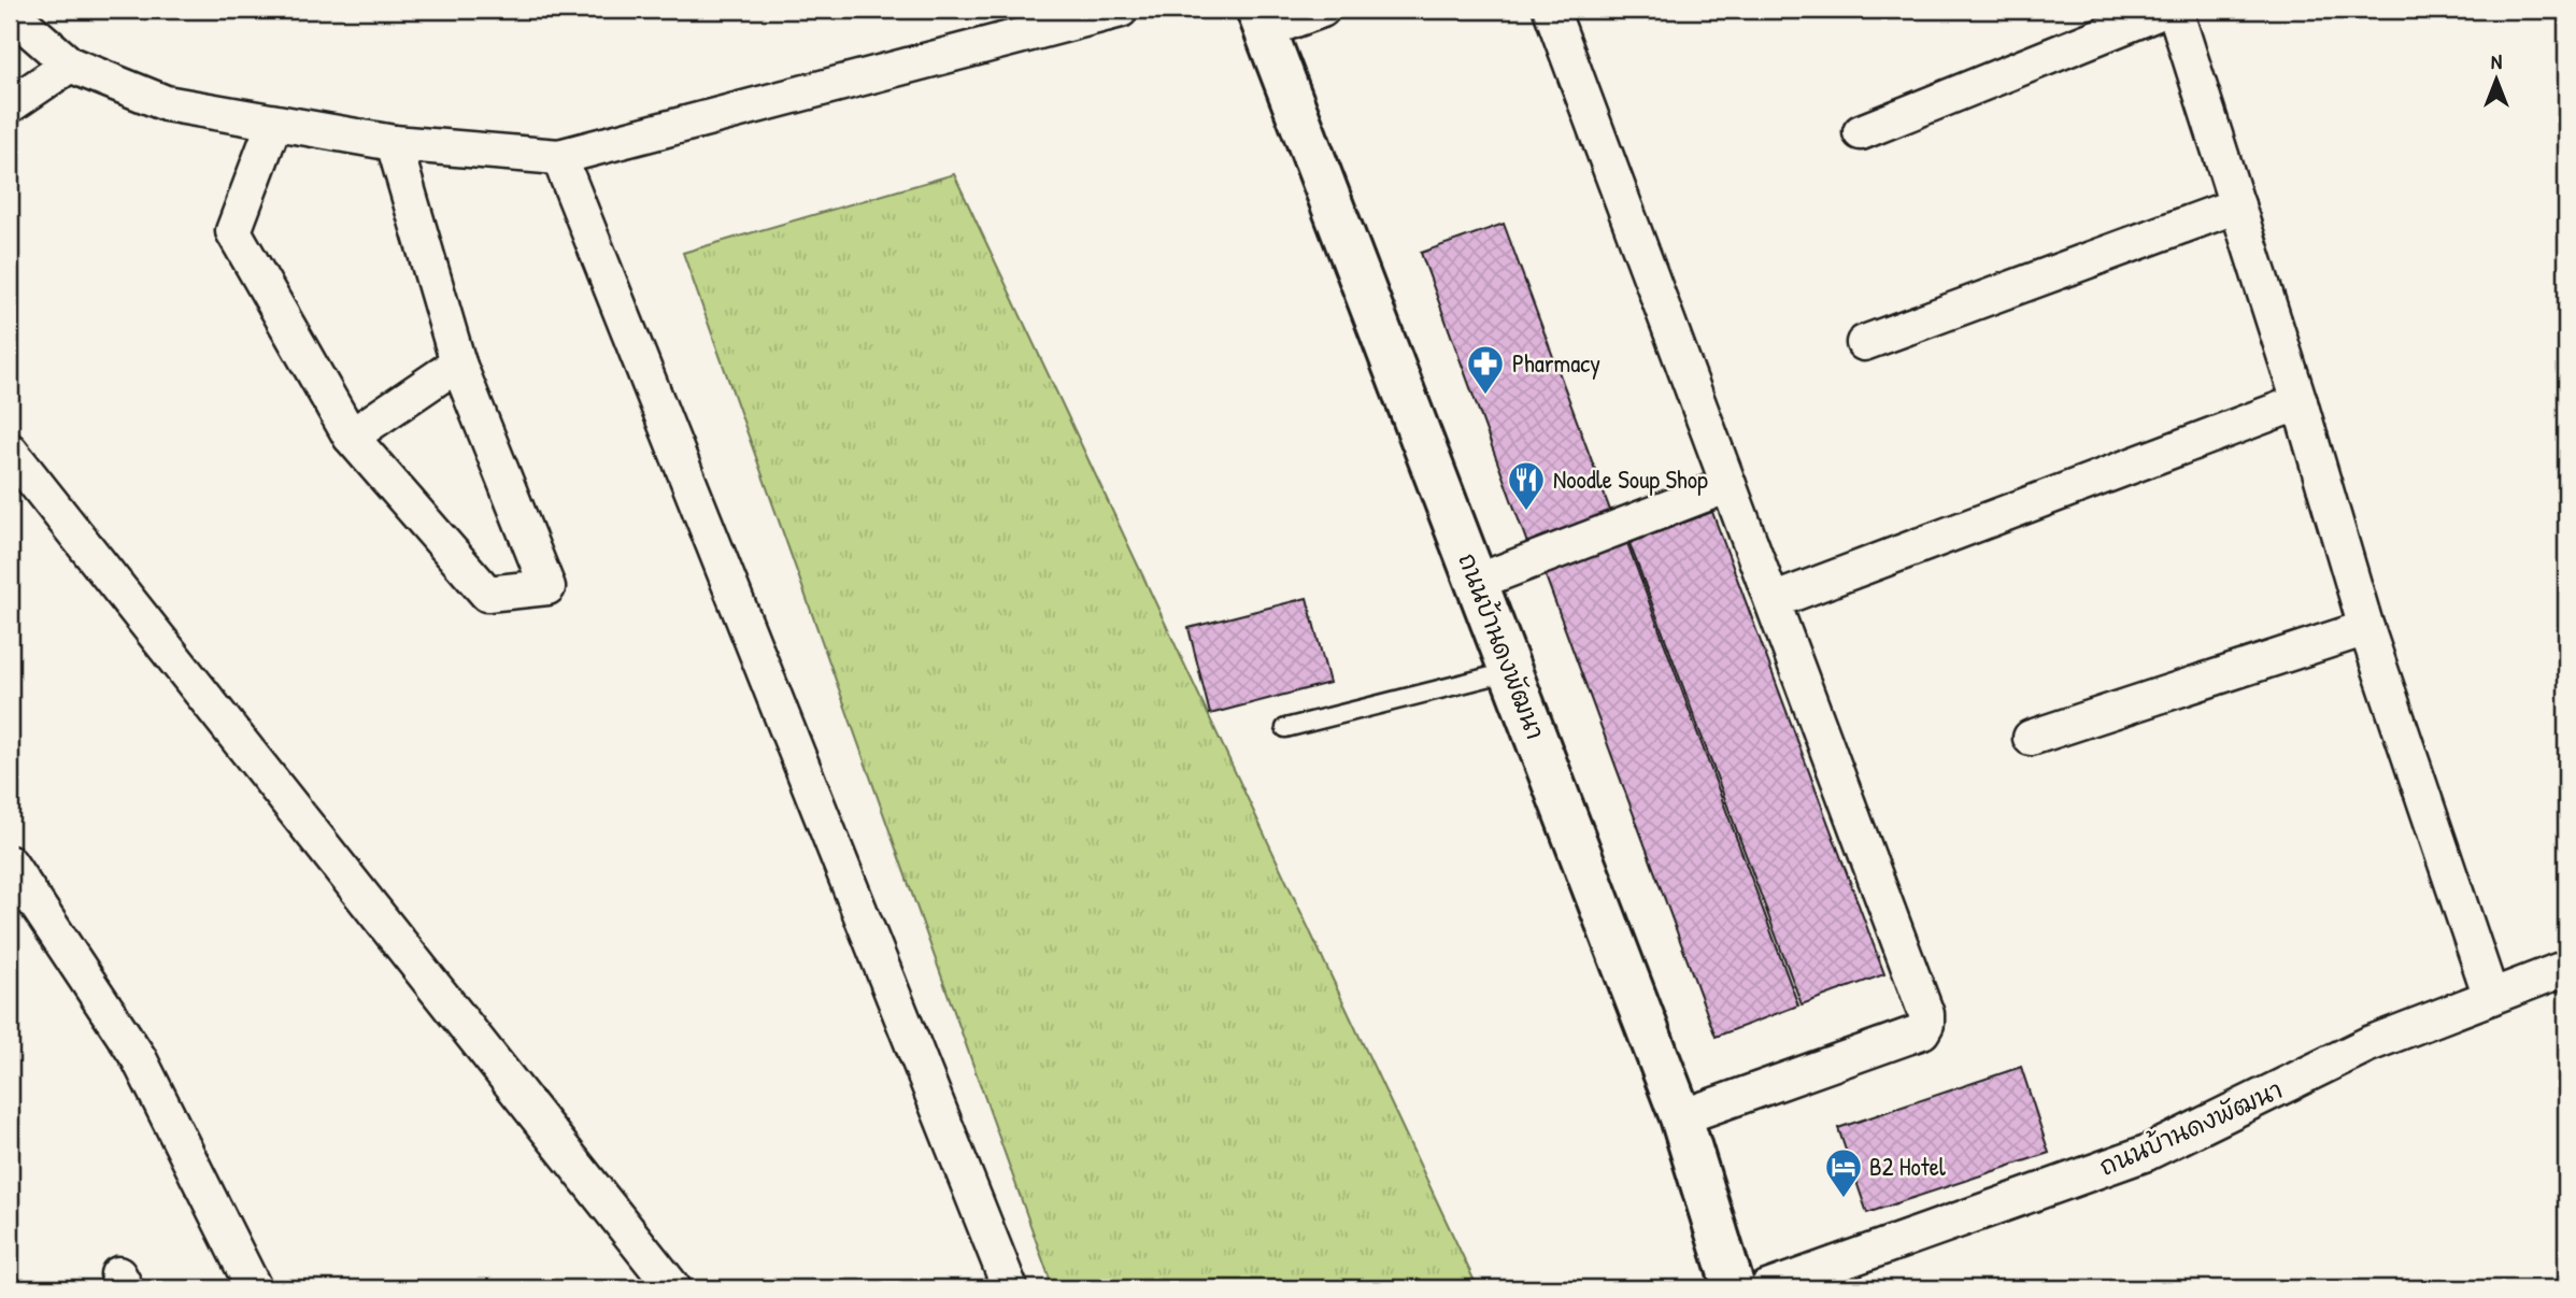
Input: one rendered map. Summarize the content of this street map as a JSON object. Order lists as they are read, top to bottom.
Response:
{
  "streets": {
    "street": ["ถนนบ้านดงพัฒนา"]
  },
  "places": {
    "pharmacy": ["Pharmacy"],
    "restaurant": ["Noodle Soup Shop"],
    "hotel": ["B2 Hotel"]
  },
  "north": "top"
}
